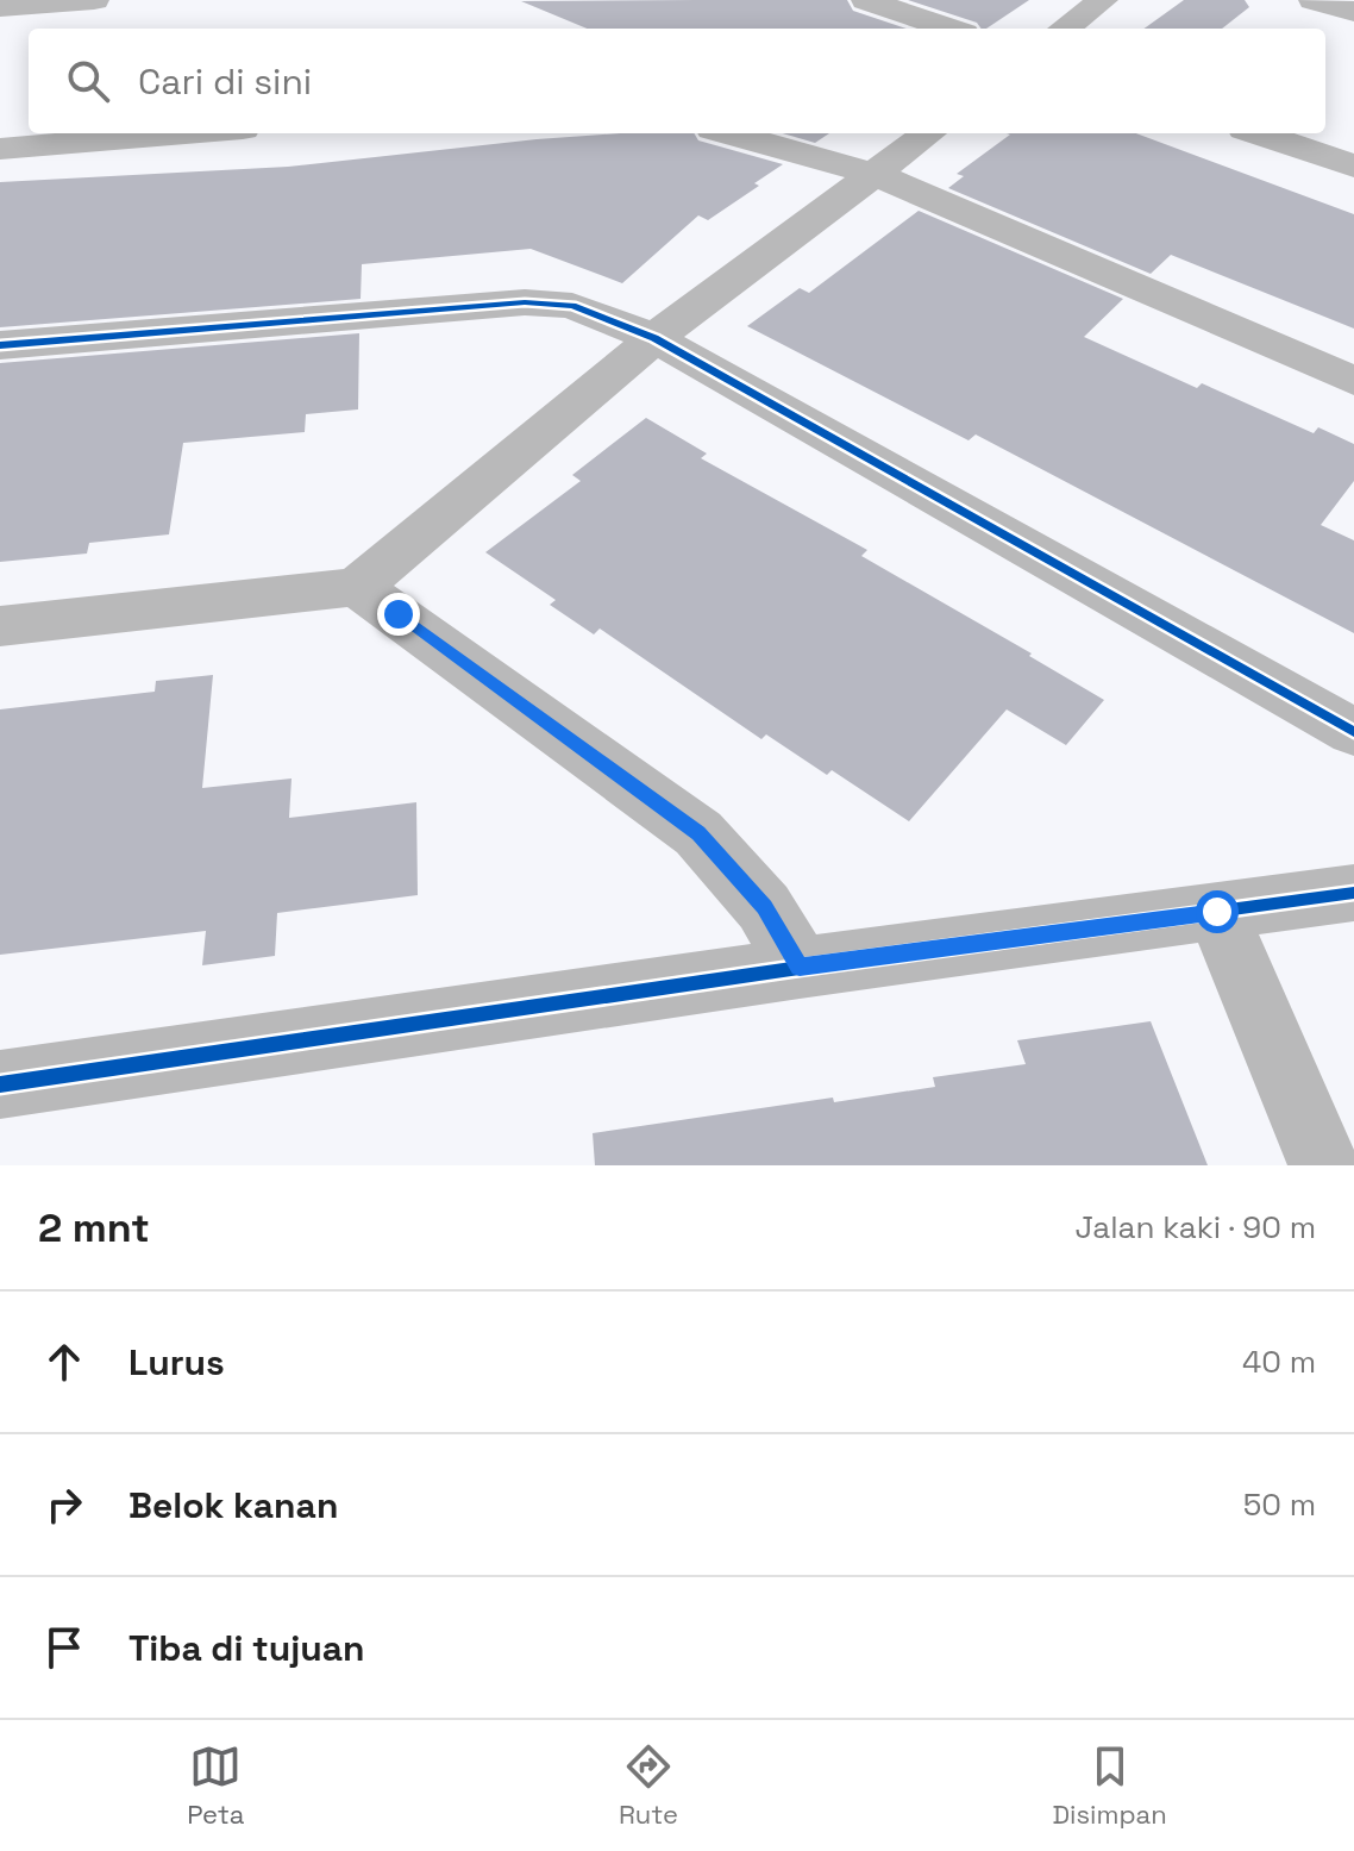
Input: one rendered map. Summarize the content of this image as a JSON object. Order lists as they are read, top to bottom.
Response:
{
  "page": {
    "search": "Cari di sini",
    "heading": ["2 mnt", "Jalan kaki · 90 m"],
    "list": [
      ["Lurus", "40 m"],
      ["Belok kanan", "50 m"],
      "Tiba di tujuan"
    ],
    "nav": ["Peta", "Rute", "Disimpan"]
  }
}
